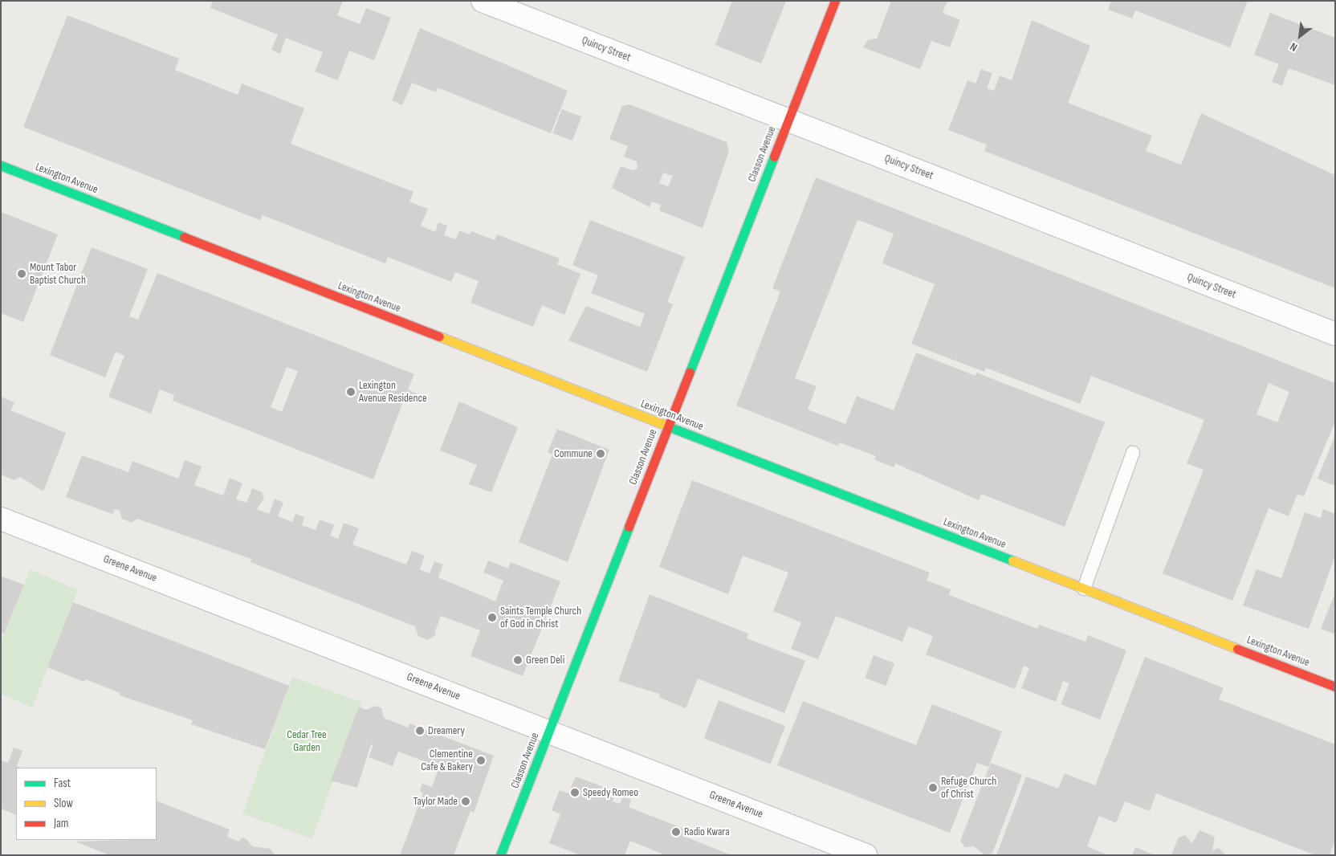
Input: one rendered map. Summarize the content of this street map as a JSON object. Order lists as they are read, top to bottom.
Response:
{
  "streets": {
    "street": [
      "Quincy Street",
      "Classon Avenue",
      "Lexington Avenue",
      "Greene Avenue"
    ]
  },
  "crossings": [
    ["Quincy Street", "Classon Avenue"],
    ["Classon Avenue", "Lexington Avenue"],
    ["Classon Avenue", "Greene Avenue"]
  ],
  "parks": ["Cedar Tree Garden"],
  "places": [
    "Mount Tabor Baptist Church",
    "Lexington Avenue Residence",
    "Commune",
    "Saints Temple Church of God in Christ",
    "Green Deli",
    "Dreamery",
    "Clementine Cafe & Bakery",
    "Refuge Church of Christ",
    "Speedy Romeo",
    "Taylor Made",
    "Radio Kwara"
  ],
  "legend": ["Fast", "Slow", "Jam"],
  "north": "bottom left"
}
